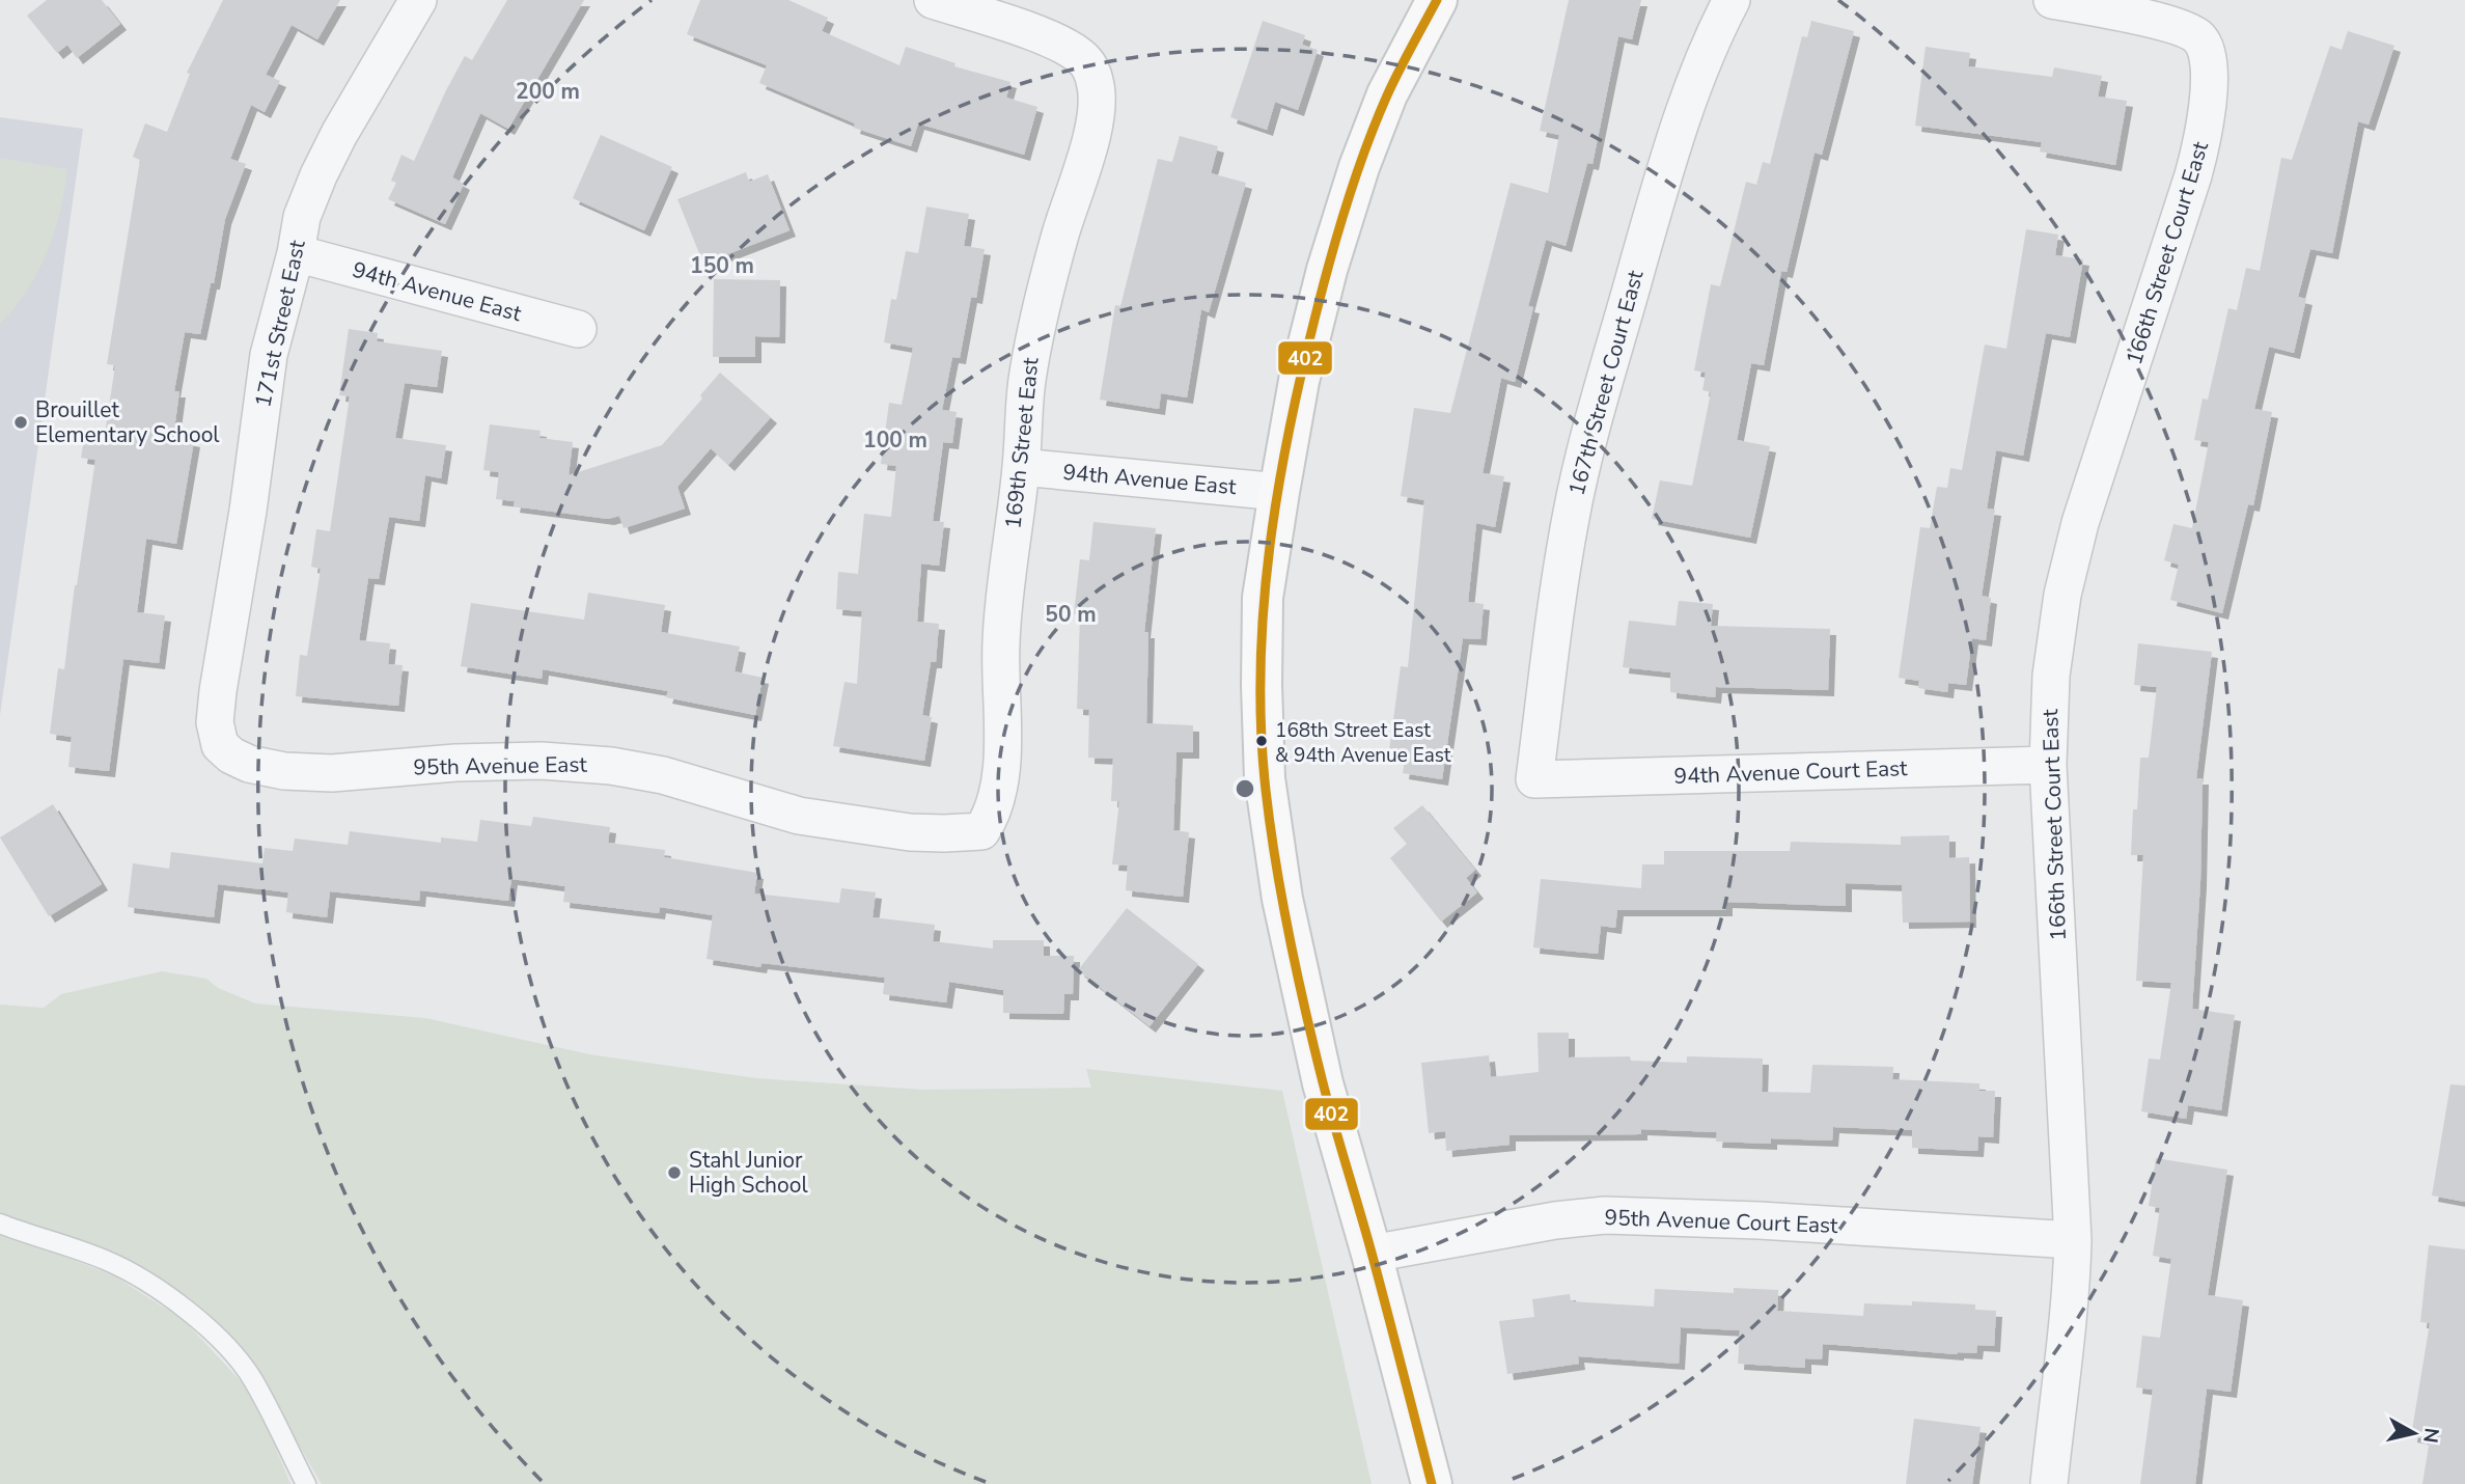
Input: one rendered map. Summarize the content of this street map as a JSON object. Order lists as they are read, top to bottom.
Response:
{
  "streets": {
    "street": [
      "166th Street Court East",
      "94th Avenue East",
      "171st Street East",
      "167th Street Court East",
      "169th Street East",
      "95th Avenue East",
      "94th Avenue Court East",
      "95th Avenue Court East"
    ]
  },
  "crossings": [
    ["166th Street Court East", "94th Avenue Court East"],
    ["166th Street Court East", "95th Avenue Court East"],
    ["94th Avenue East", "171st Street East"],
    ["94th Avenue East", "169th Street East"],
    ["171st Street East", "95th Avenue East"],
    ["167th Street Court East", "94th Avenue Court East"],
    ["169th Street East", "95th Avenue East"]
  ],
  "places": ["Brouillet Elementary School", "168th Street East & 94th Avenue East", "Stahl Junior High School"],
  "lines": ["transit line 402"],
  "north": "right",
  "rings": [
    "200 m",
    "150 m",
    "100 m",
    "50 m"
  ]
}
